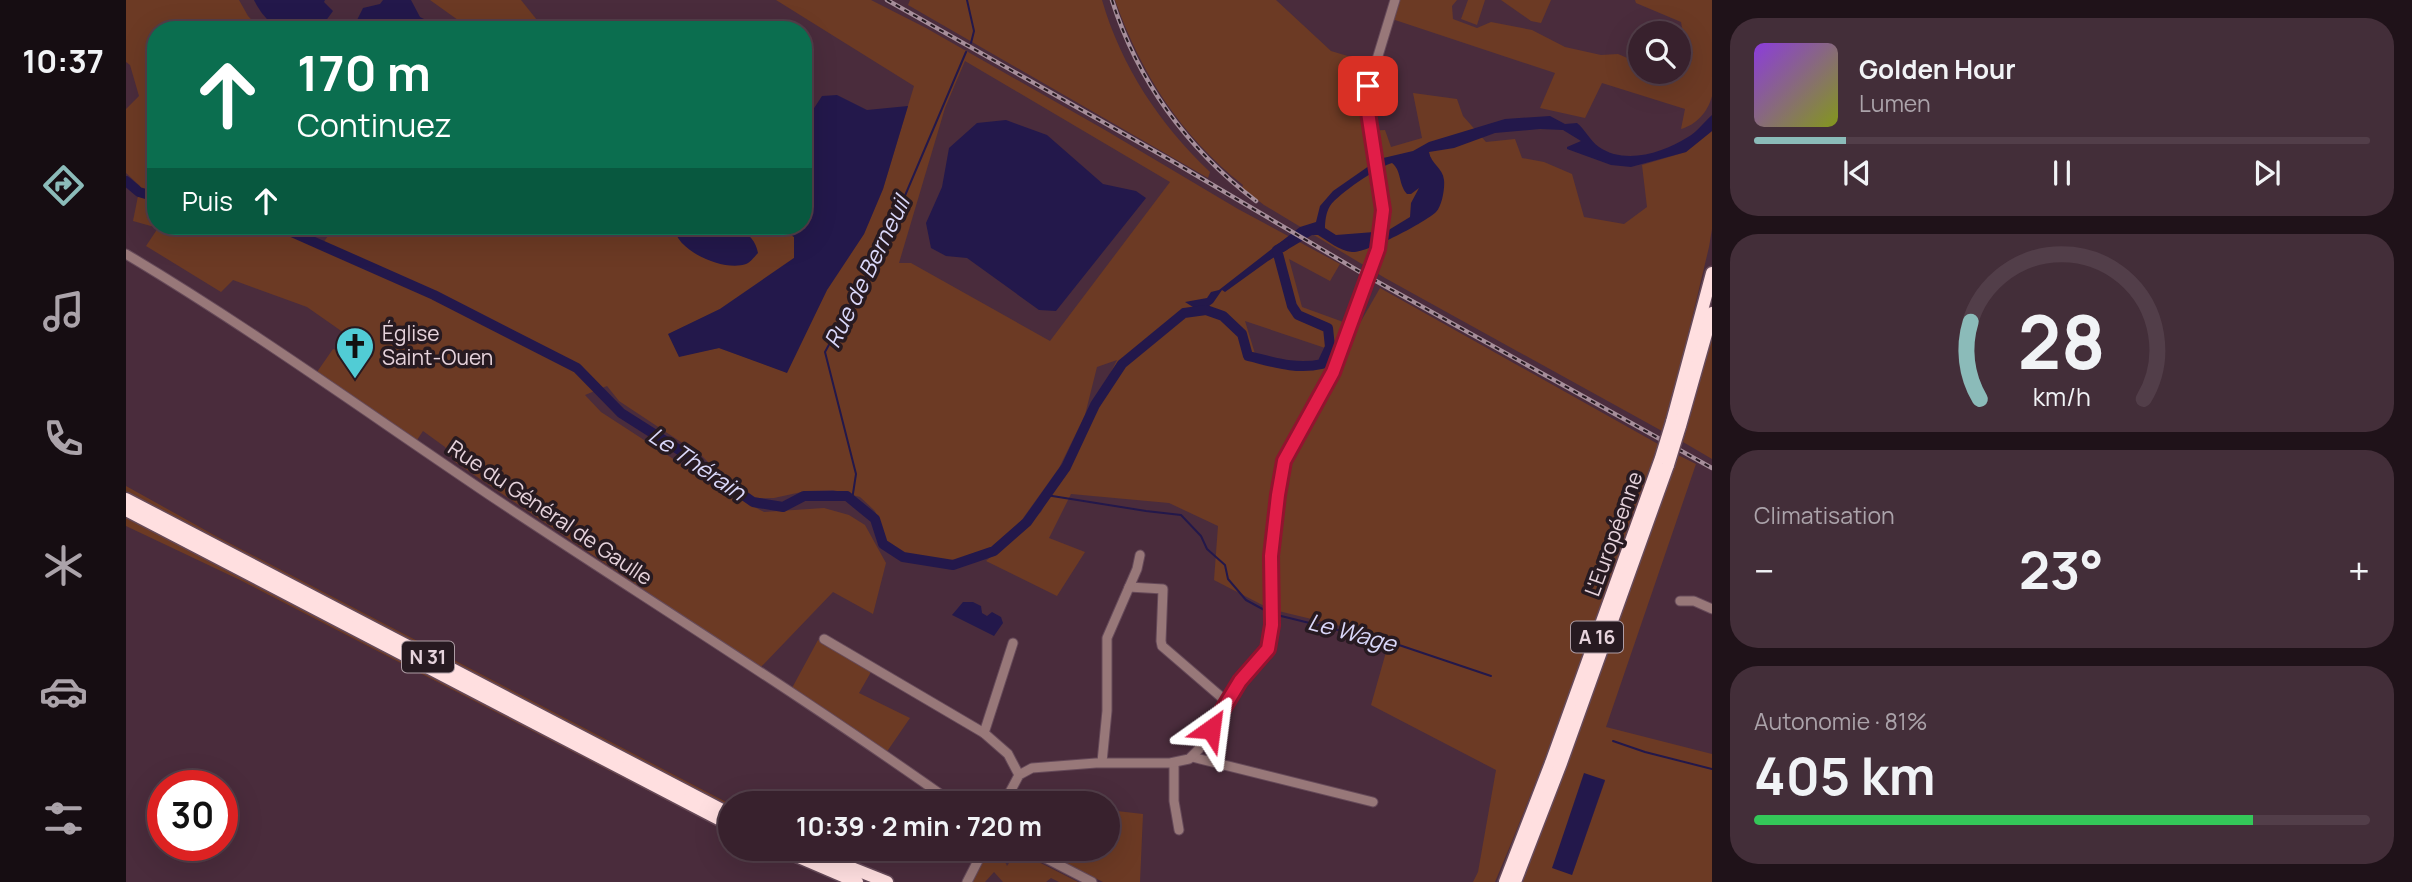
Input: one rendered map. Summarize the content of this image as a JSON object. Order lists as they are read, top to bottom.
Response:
{
  "streets": {
    "highway": ["L'Européenne", "A 16", "N 31"],
    "street": ["Rue du Général de Gaulle"]
  },
  "water": ["Rue de Berneuil", "Le Thérain", "Le Wage"],
  "places": {
    "church": ["Église Saint-Ouen"]
  },
  "page": {
    "tabs": "10:37",
    "turn": ["170 m", "Continuez"],
    "song": ["Golden Hour", "Lumen"],
    "then": "Puis",
    "tile": [
      "Climatisation",
      ["Autonomie · 81%", "405 km"]
    ],
    "heat": ["−", "23°", "+"],
    "limit": "30",
    "trip": "10:39 · 2 min · 720 m",
    "gauge": ["28", "km/h"]
  }
}
